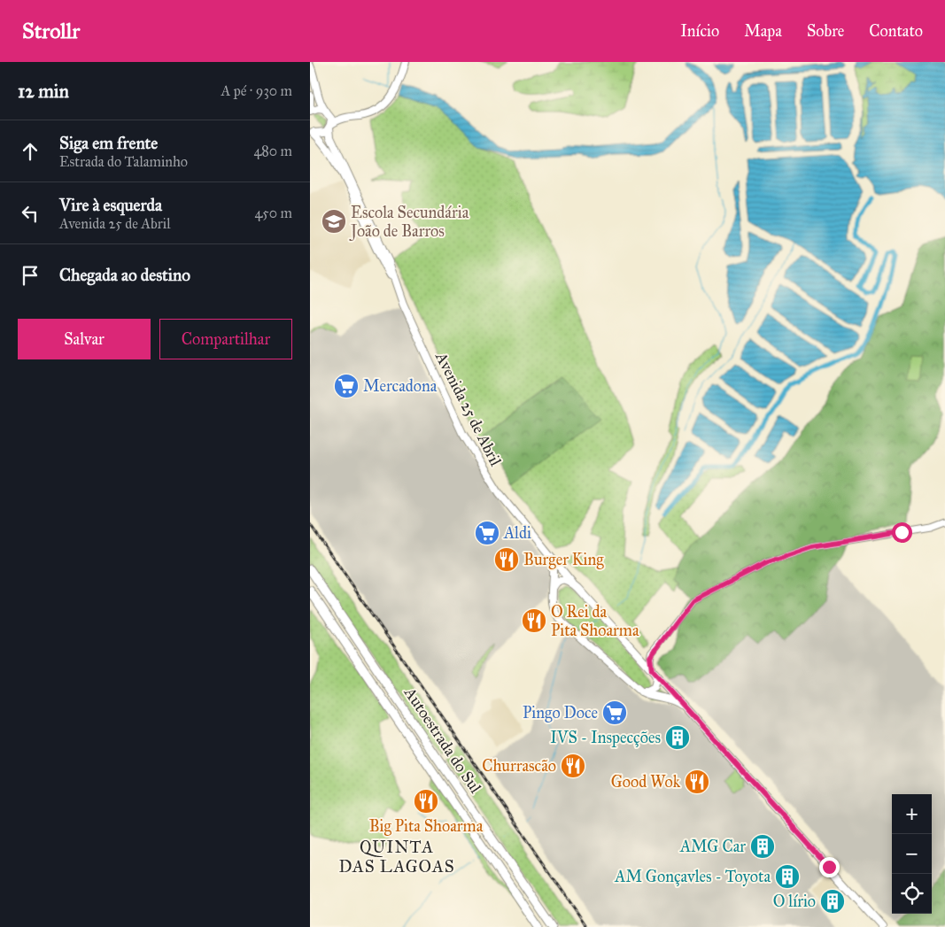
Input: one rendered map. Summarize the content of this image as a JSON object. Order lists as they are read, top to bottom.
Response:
{
  "streets": {
    "highway": ["Autoestrada do Sul"],
    "main road": ["Avenida 25 de Abril"]
  },
  "districts": ["QUINTA DAS LAGOAS"],
  "places": {
    "school or university": ["Escola Secundária João de Barros"],
    "supermarket": ["Mercadona", "Aldi", "Pingo Doce"],
    "restaurant": [
      "Burger King",
      "O Rei da Pita Shoarma",
      "Churrascão",
      "Good Wok",
      "Big Pita Shoarma"
    ],
    "building": [
      "IVS - Inspecções",
      "AMG Car",
      "AM Gonçavles - Toyota",
      "O lírio"
    ]
  },
  "page": {
    "header": "Strollr",
    "nav": [
      "Início",
      "Mapa",
      "Sobre",
      "Contato"
    ],
    "heading": ["12 min", "A pé · 930 m"],
    "list": [
      ["Siga em frente", "Estrada do Talaminho", "480 m"],
      ["Vire à esquerda", "Avenida 25 de Abril", "450 m"],
      "Chegada ao destino"
    ],
    "buttons": ["Salvar", "Compartilhar"],
    "map_buttons": ["+", "−"]
  }
}
